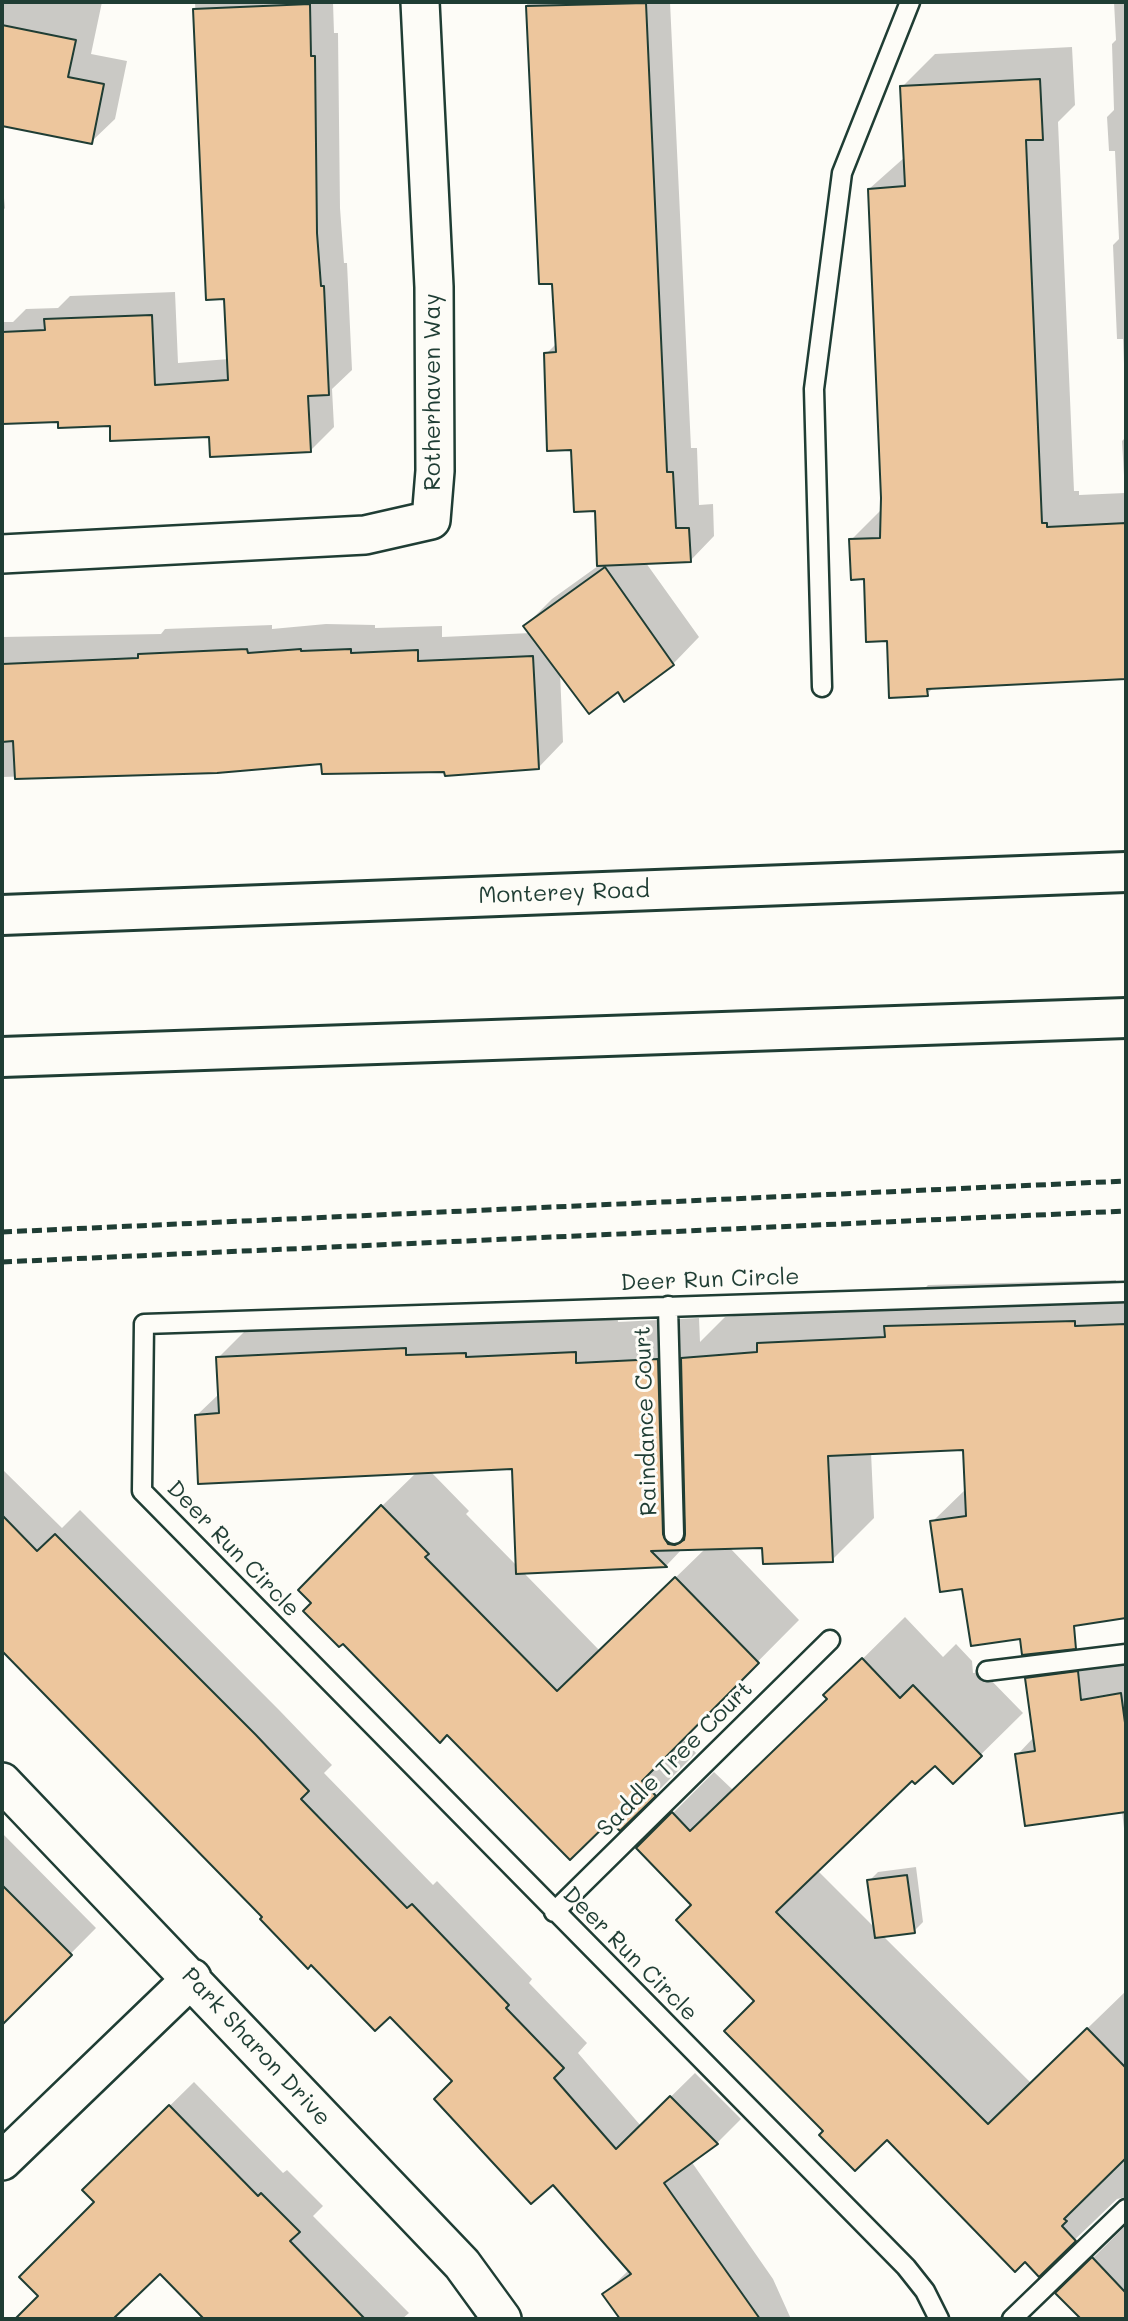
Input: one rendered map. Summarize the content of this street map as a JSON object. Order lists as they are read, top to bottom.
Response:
{
  "streets": {
    "main road": ["Monterey Road"],
    "street": ["Rotherhaven Way", "Park Sharon Drive"],
    "lane": ["Deer Run Circle", "Raindance Court", "Saddle Tree Court"]
  },
  "crossings": [
    ["Deer Run Circle", "Raindance Court"],
    ["Deer Run Circle", "Saddle Tree Court"]
  ]
}
